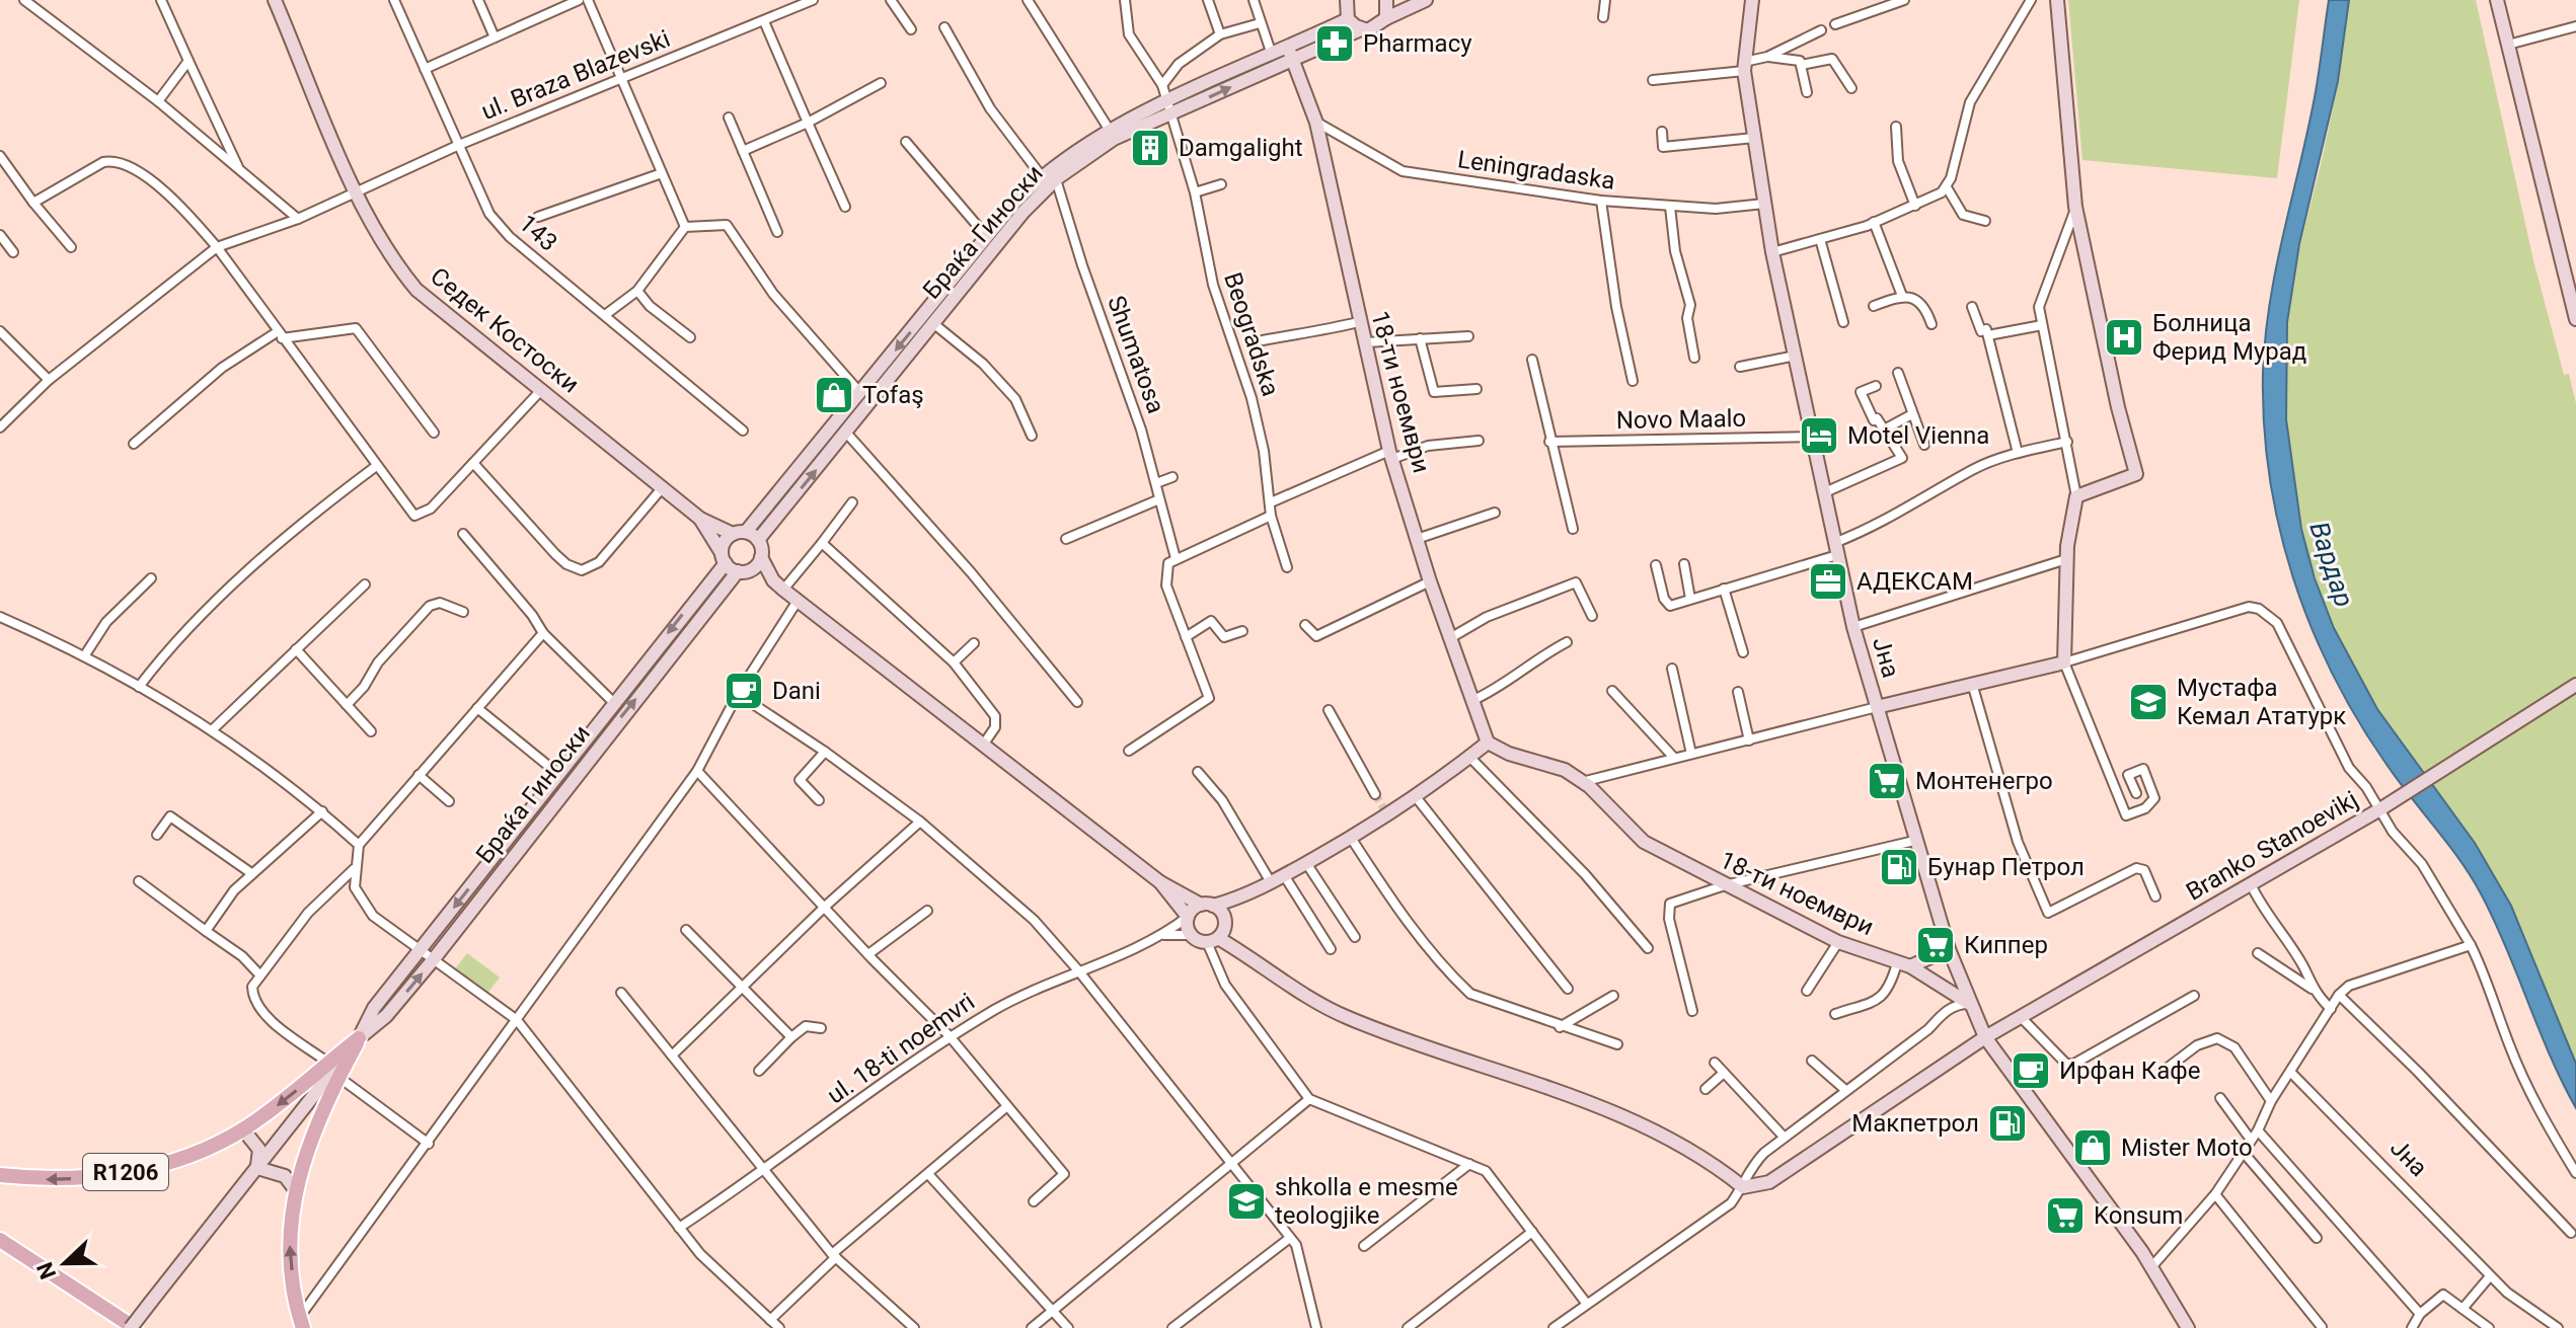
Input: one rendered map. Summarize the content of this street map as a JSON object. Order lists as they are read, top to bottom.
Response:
{
  "streets": {
    "main road": ["R1206"],
    "street": [
      "ul. Braza Blazevski",
      "Leningradaska",
      "Браќа Гиноски",
      "143",
      "Седек Костоски",
      "Beogradska",
      "Shumatosa",
      "18-ти ноември",
      "Novo Maalo",
      "Јна",
      "Branko Stanoevikj",
      "ul. 18-ti noemvri"
    ]
  },
  "crossings": [
    ["ul. Braza Blazevski", "143"],
    ["ul. Braza Blazevski", "Седек Костоски"],
    ["Leningradaska", "18-ти ноември"],
    ["Leningradaska", "Јна"],
    ["Браќа Гиноски", "Beogradska"],
    ["Браќа Гиноски", "Shumatosa"],
    ["Браќа Гиноски", "18-ти ноември"],
    ["Браќа Гиноски", "R1206"],
    ["18-ти ноември", "Јна"],
    ["Novo Maalo", "Јна"],
    ["Јна", "Branko Stanoevikj"]
  ],
  "water": ["Вардар"],
  "places": {
    "pharmacy": ["Pharmacy"],
    "building": ["Damgalight"],
    "hospital": ["Болница Ферид Мурад"],
    "shop": ["Tofaş", "Mister Moto"],
    "hotel": ["Motel Vienna"],
    "office": ["АДЕКСАМ"],
    "cafe": ["Dani", "Ирфан Кафе"],
    "school or university": ["Мустафа Кемал Ататурк", "shkolla e mesme teologjike"],
    "supermarket": ["Монтенегро", "Киппер", "Konsum"],
    "fuel station": ["Бунар Петрол", "Макпетрол"]
  },
  "north": "left"
}
